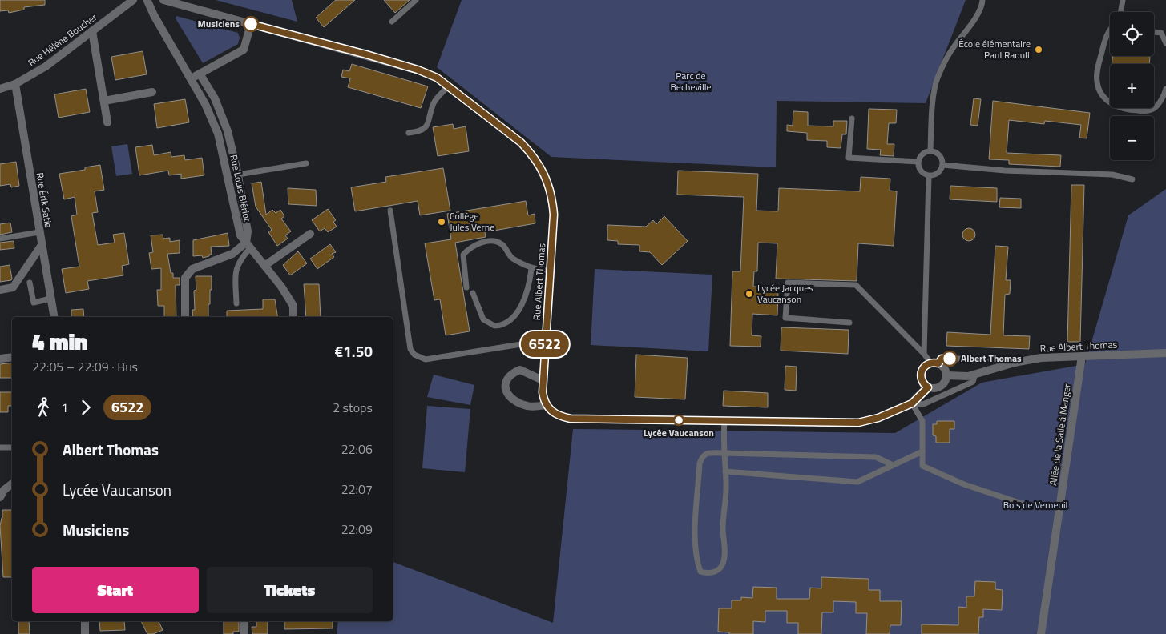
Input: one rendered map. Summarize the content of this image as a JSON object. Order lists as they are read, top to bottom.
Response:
{
  "streets": {
    "street": [
      "Rue Hélène Boucher",
      "Rue Louis Blériot",
      "Rue Érik Satie",
      "Rue Albert Thomas",
      "Allée de la Salle à Manger"
    ]
  },
  "crossings": [
    ["Rue Hélène Boucher", "Rue Érik Satie"],
    ["Rue Albert Thomas", "Allée de la Salle à Manger"]
  ],
  "parks": ["Parc de Becheville", "Bois de Verneuil"],
  "places": [
    "Musiciens",
    "École élémentaire Paul Raoult",
    "Collège Jules Verne",
    "Lycée Jacques Vaucanson",
    "Albert Thomas",
    "Lycée Vaucanson"
  ],
  "lines": ["bus line 6522"],
  "page": {
    "on_map": "6522",
    "map_buttons": ["+", "−"],
    "heading": ["4 min", "22:05 – 22:09 · Bus", "€1.50"],
    "legs": ["1", "6522", "2 stops"],
    "list": [
      {
        "name": "Albert Thomas",
        "value": "22:06"
      },
      {
        "name": "Lycée Vaucanson",
        "value": "22:07"
      },
      {
        "name": "Musiciens",
        "value": "22:09"
      }
    ],
    "buttons": ["Start", "Tickets"]
  }
}
